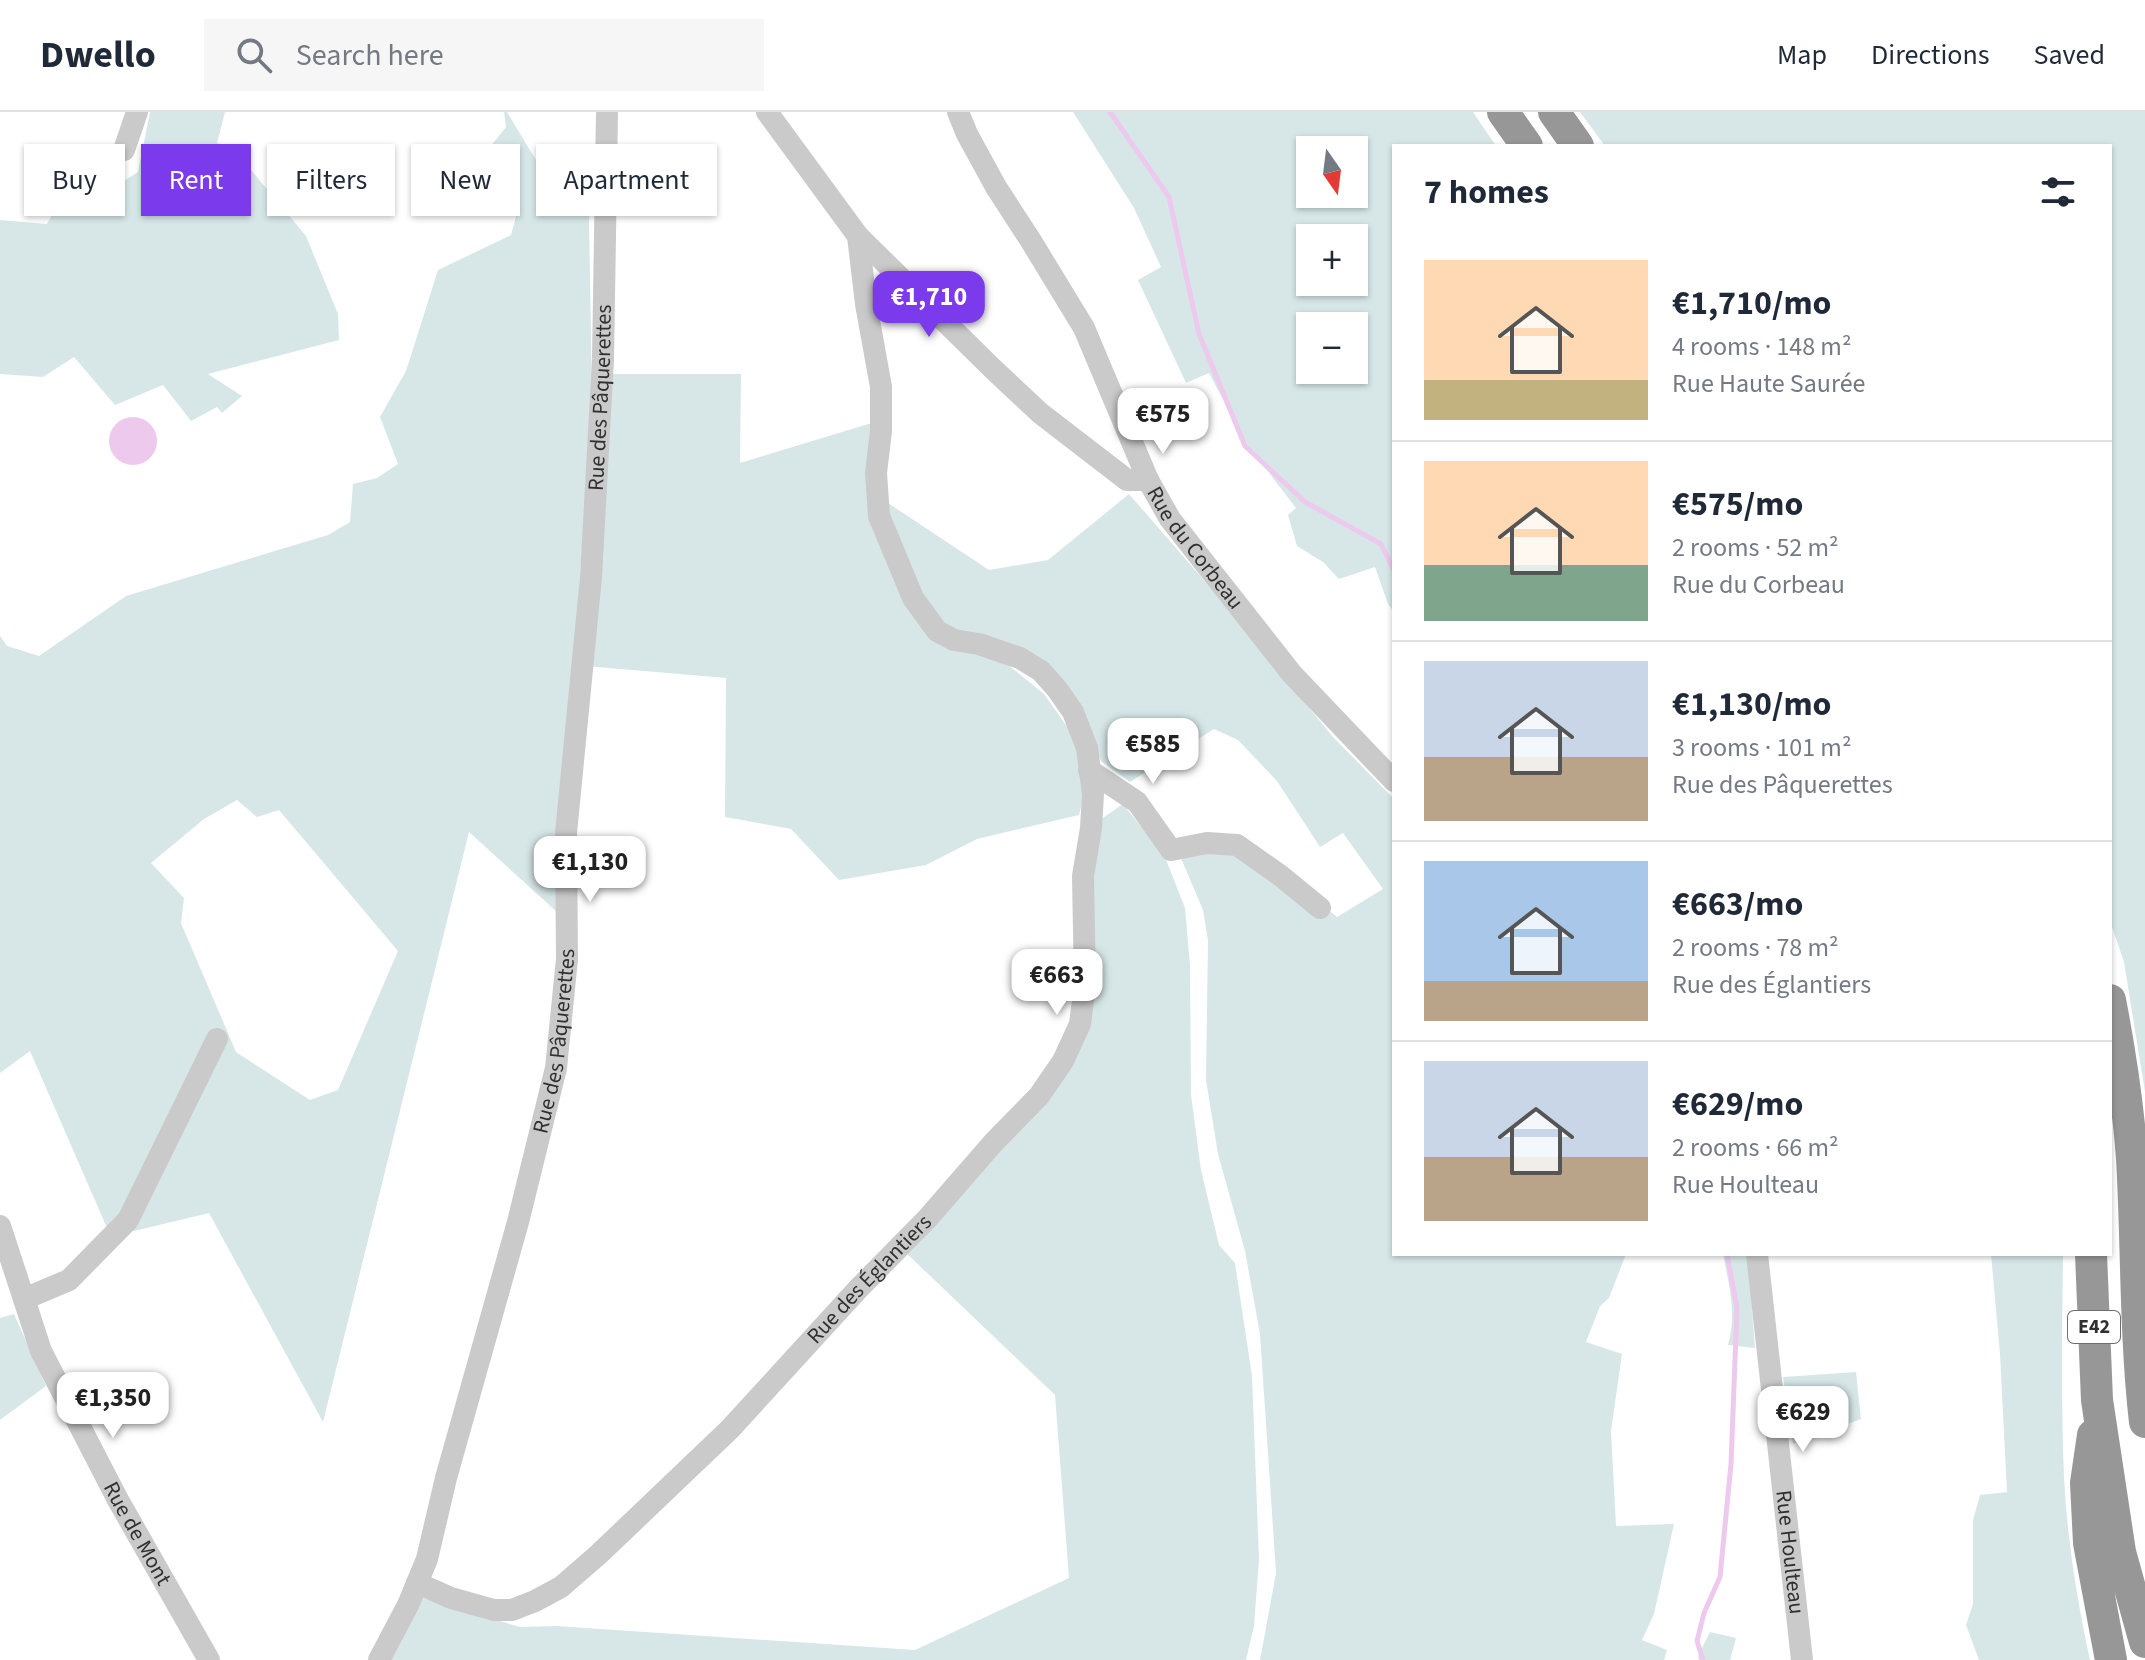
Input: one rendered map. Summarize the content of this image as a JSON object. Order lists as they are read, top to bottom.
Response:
{
  "streets": {
    "highway": ["E42"],
    "street": [
      "Rue des Pâquerettes",
      "Rue du Corbeau",
      "Rue des Églantiers",
      "Rue de Mont",
      "Rue Houlteau"
    ]
  },
  "crossings": [
    ["Rue des Pâquerettes", "Rue des Églantiers"]
  ],
  "north": "bottom",
  "page": {
    "header": "Dwello",
    "search": "Search here",
    "nav": ["Map", "Directions", "Saved"],
    "map_buttons": ["+", "−"],
    "chip": [
      "Buy",
      "Rent",
      "Filters",
      "New",
      "Apartment"
    ],
    "heading": "7 homes",
    "list": [
      {
        "name": "€1,710/mo",
        "note": "4 rooms · 148 m² · Rue Haute Saurée"
      },
      {
        "name": "€575/mo",
        "note": "2 rooms · 52 m² · Rue du Corbeau"
      },
      {
        "name": "€1,130/mo",
        "note": "3 rooms · 101 m² · Rue des Pâquerettes"
      },
      {
        "name": "€663/mo",
        "note": "2 rooms · 78 m² · Rue des Églantiers"
      },
      {
        "name": "€629/mo",
        "note": "2 rooms · 66 m² · Rue Houlteau"
      }
    ],
    "price": [
      "€1,710",
      "€575",
      "€585",
      "€1,130",
      "€663",
      "€1,350",
      "€629"
    ]
  }
}
